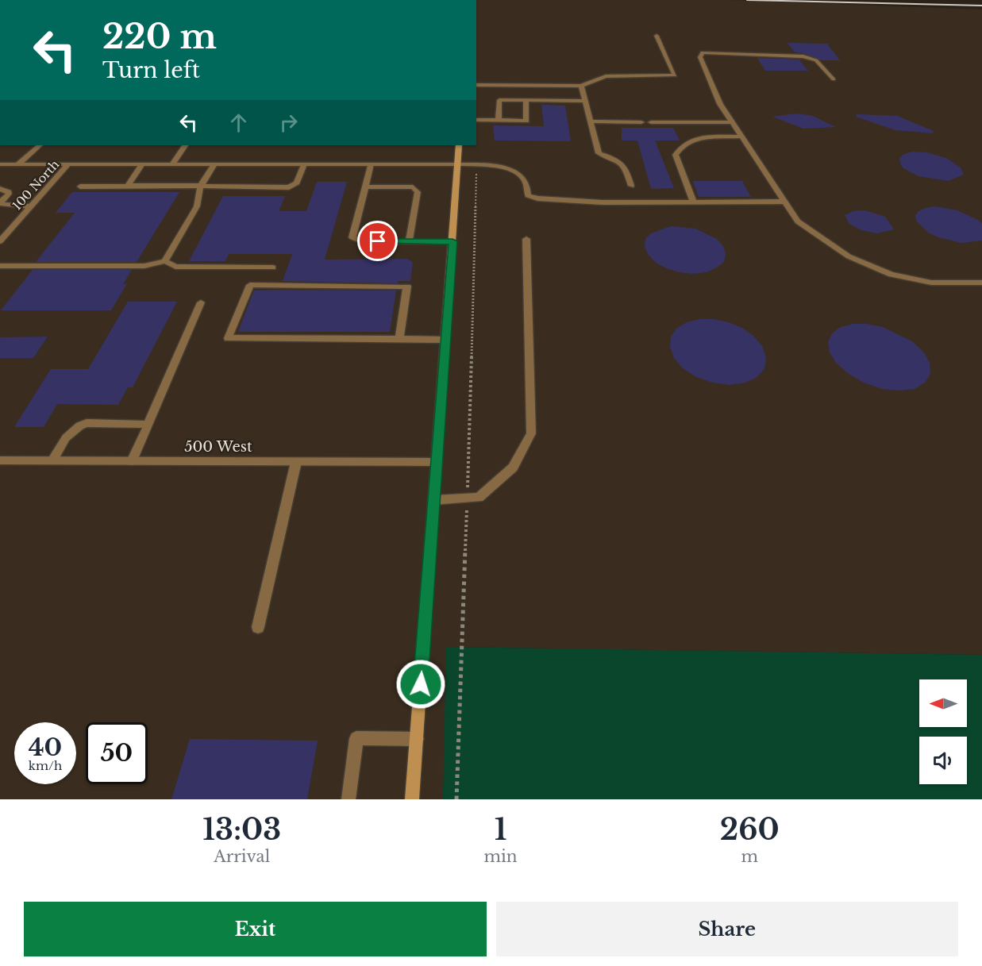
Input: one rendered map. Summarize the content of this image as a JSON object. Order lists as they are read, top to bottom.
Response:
{
  "streets": {
    "street": ["100 North", "500 West"]
  },
  "north": "left",
  "page": {
    "turn": ["220 m", "Turn left"],
    "speed": "40 km/h",
    "limit": "50",
    "eta": [
      "13:03",
      "Arrival",
      "1",
      "min",
      "260",
      "m"
    ],
    "buttons": ["Exit", "Share"]
  }
}
